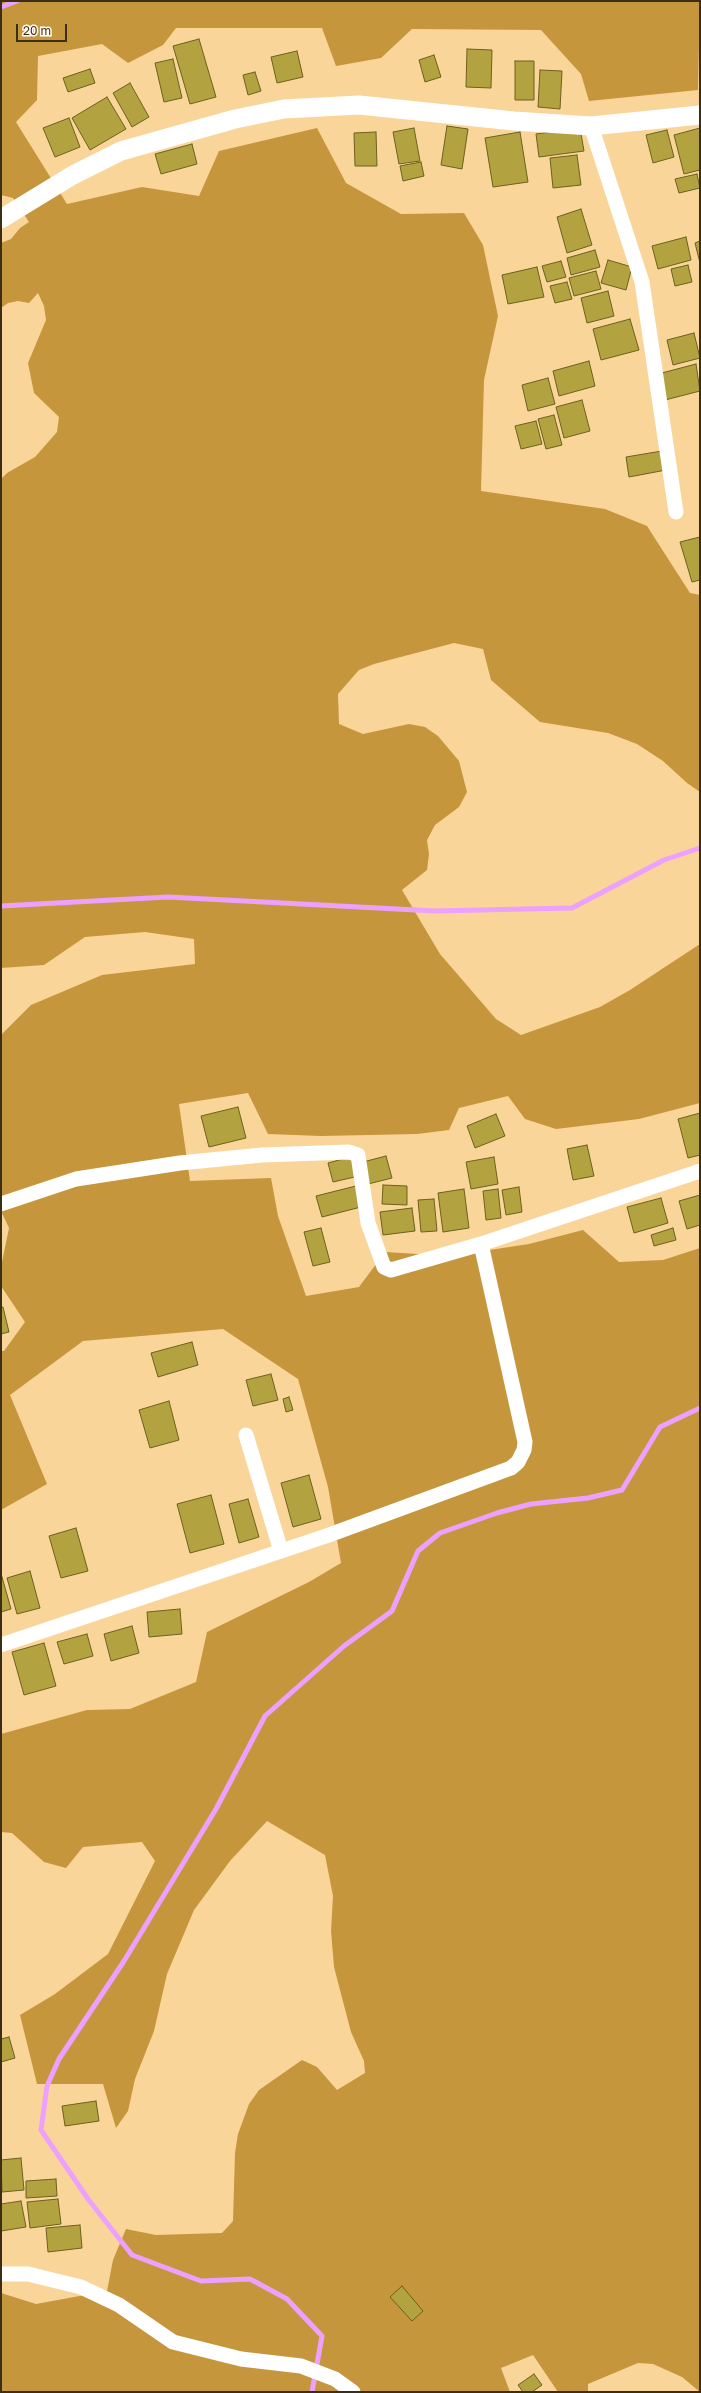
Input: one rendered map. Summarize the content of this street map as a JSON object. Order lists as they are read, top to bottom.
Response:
{
  "scale_bar": "20 m"
}
